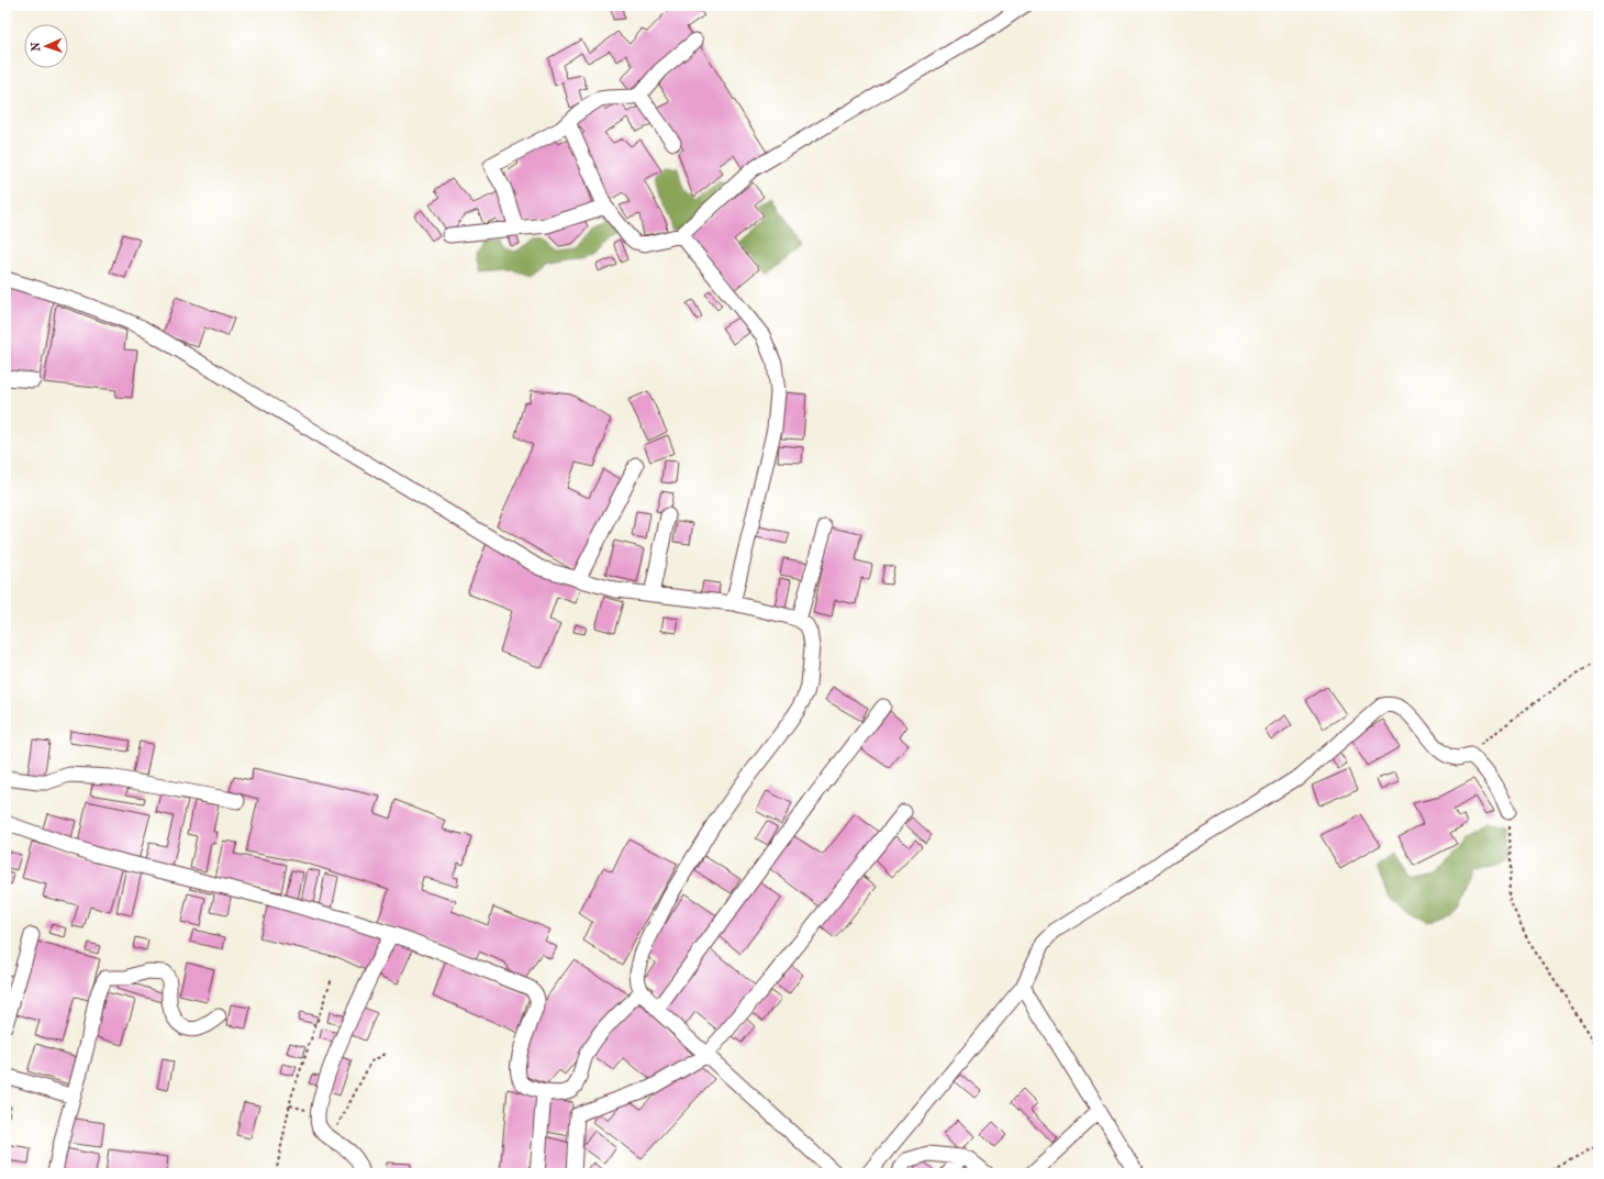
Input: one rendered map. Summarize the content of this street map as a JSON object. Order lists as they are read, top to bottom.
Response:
{
  "north": "left"
}
